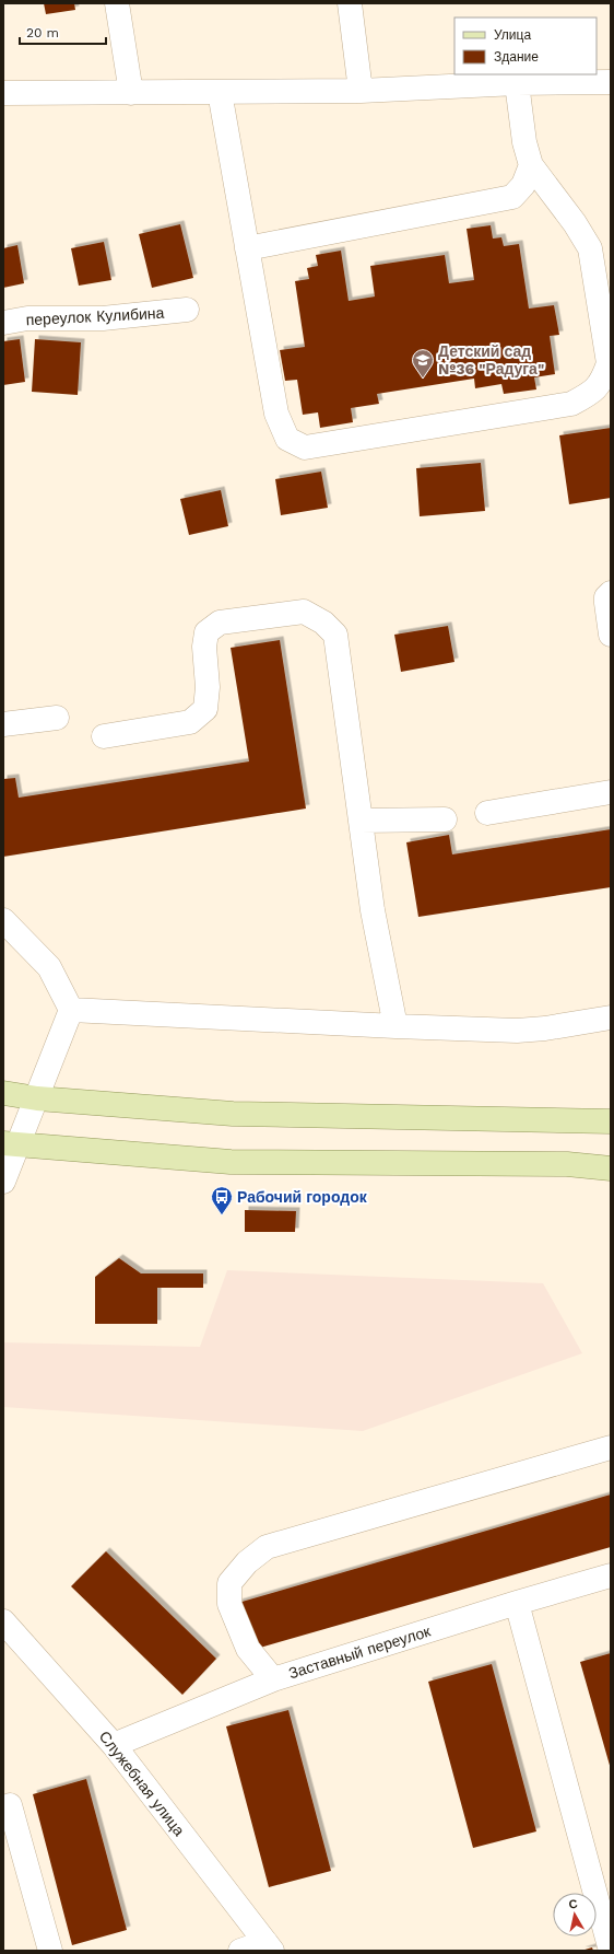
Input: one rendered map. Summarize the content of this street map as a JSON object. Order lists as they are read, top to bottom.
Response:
{
  "streets": {
    "street": ["переулок Кулибина", "Заставный переулок", "Служебная улица"]
  },
  "crossings": [
    ["Заставный переулок", "Служебная улица"]
  ],
  "places": {
    "school or university": ["Детский сад №36 \"Радуга\""],
    "bus stop": ["Рабочий городок"]
  },
  "legend": ["Улица", "Здание"],
  "scale_bar": "20 m",
  "north": "top"
}
